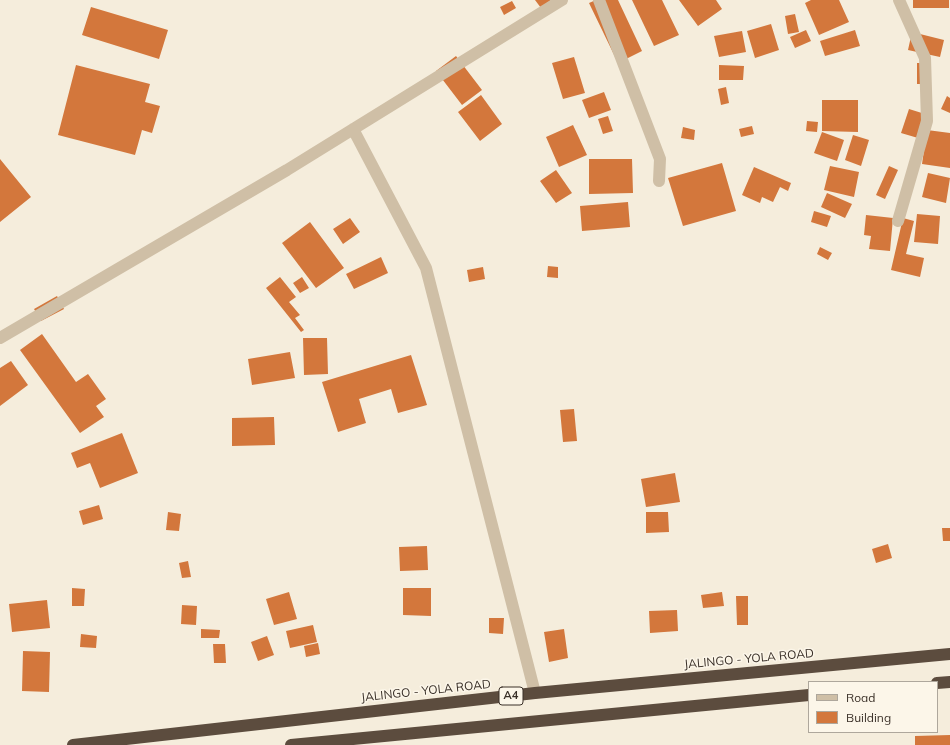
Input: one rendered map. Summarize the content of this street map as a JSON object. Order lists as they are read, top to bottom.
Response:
{
  "streets": {
    "highway": ["JALINGO - YOLA ROAD", "A4"]
  },
  "legend": ["Road", "Building"]
}
